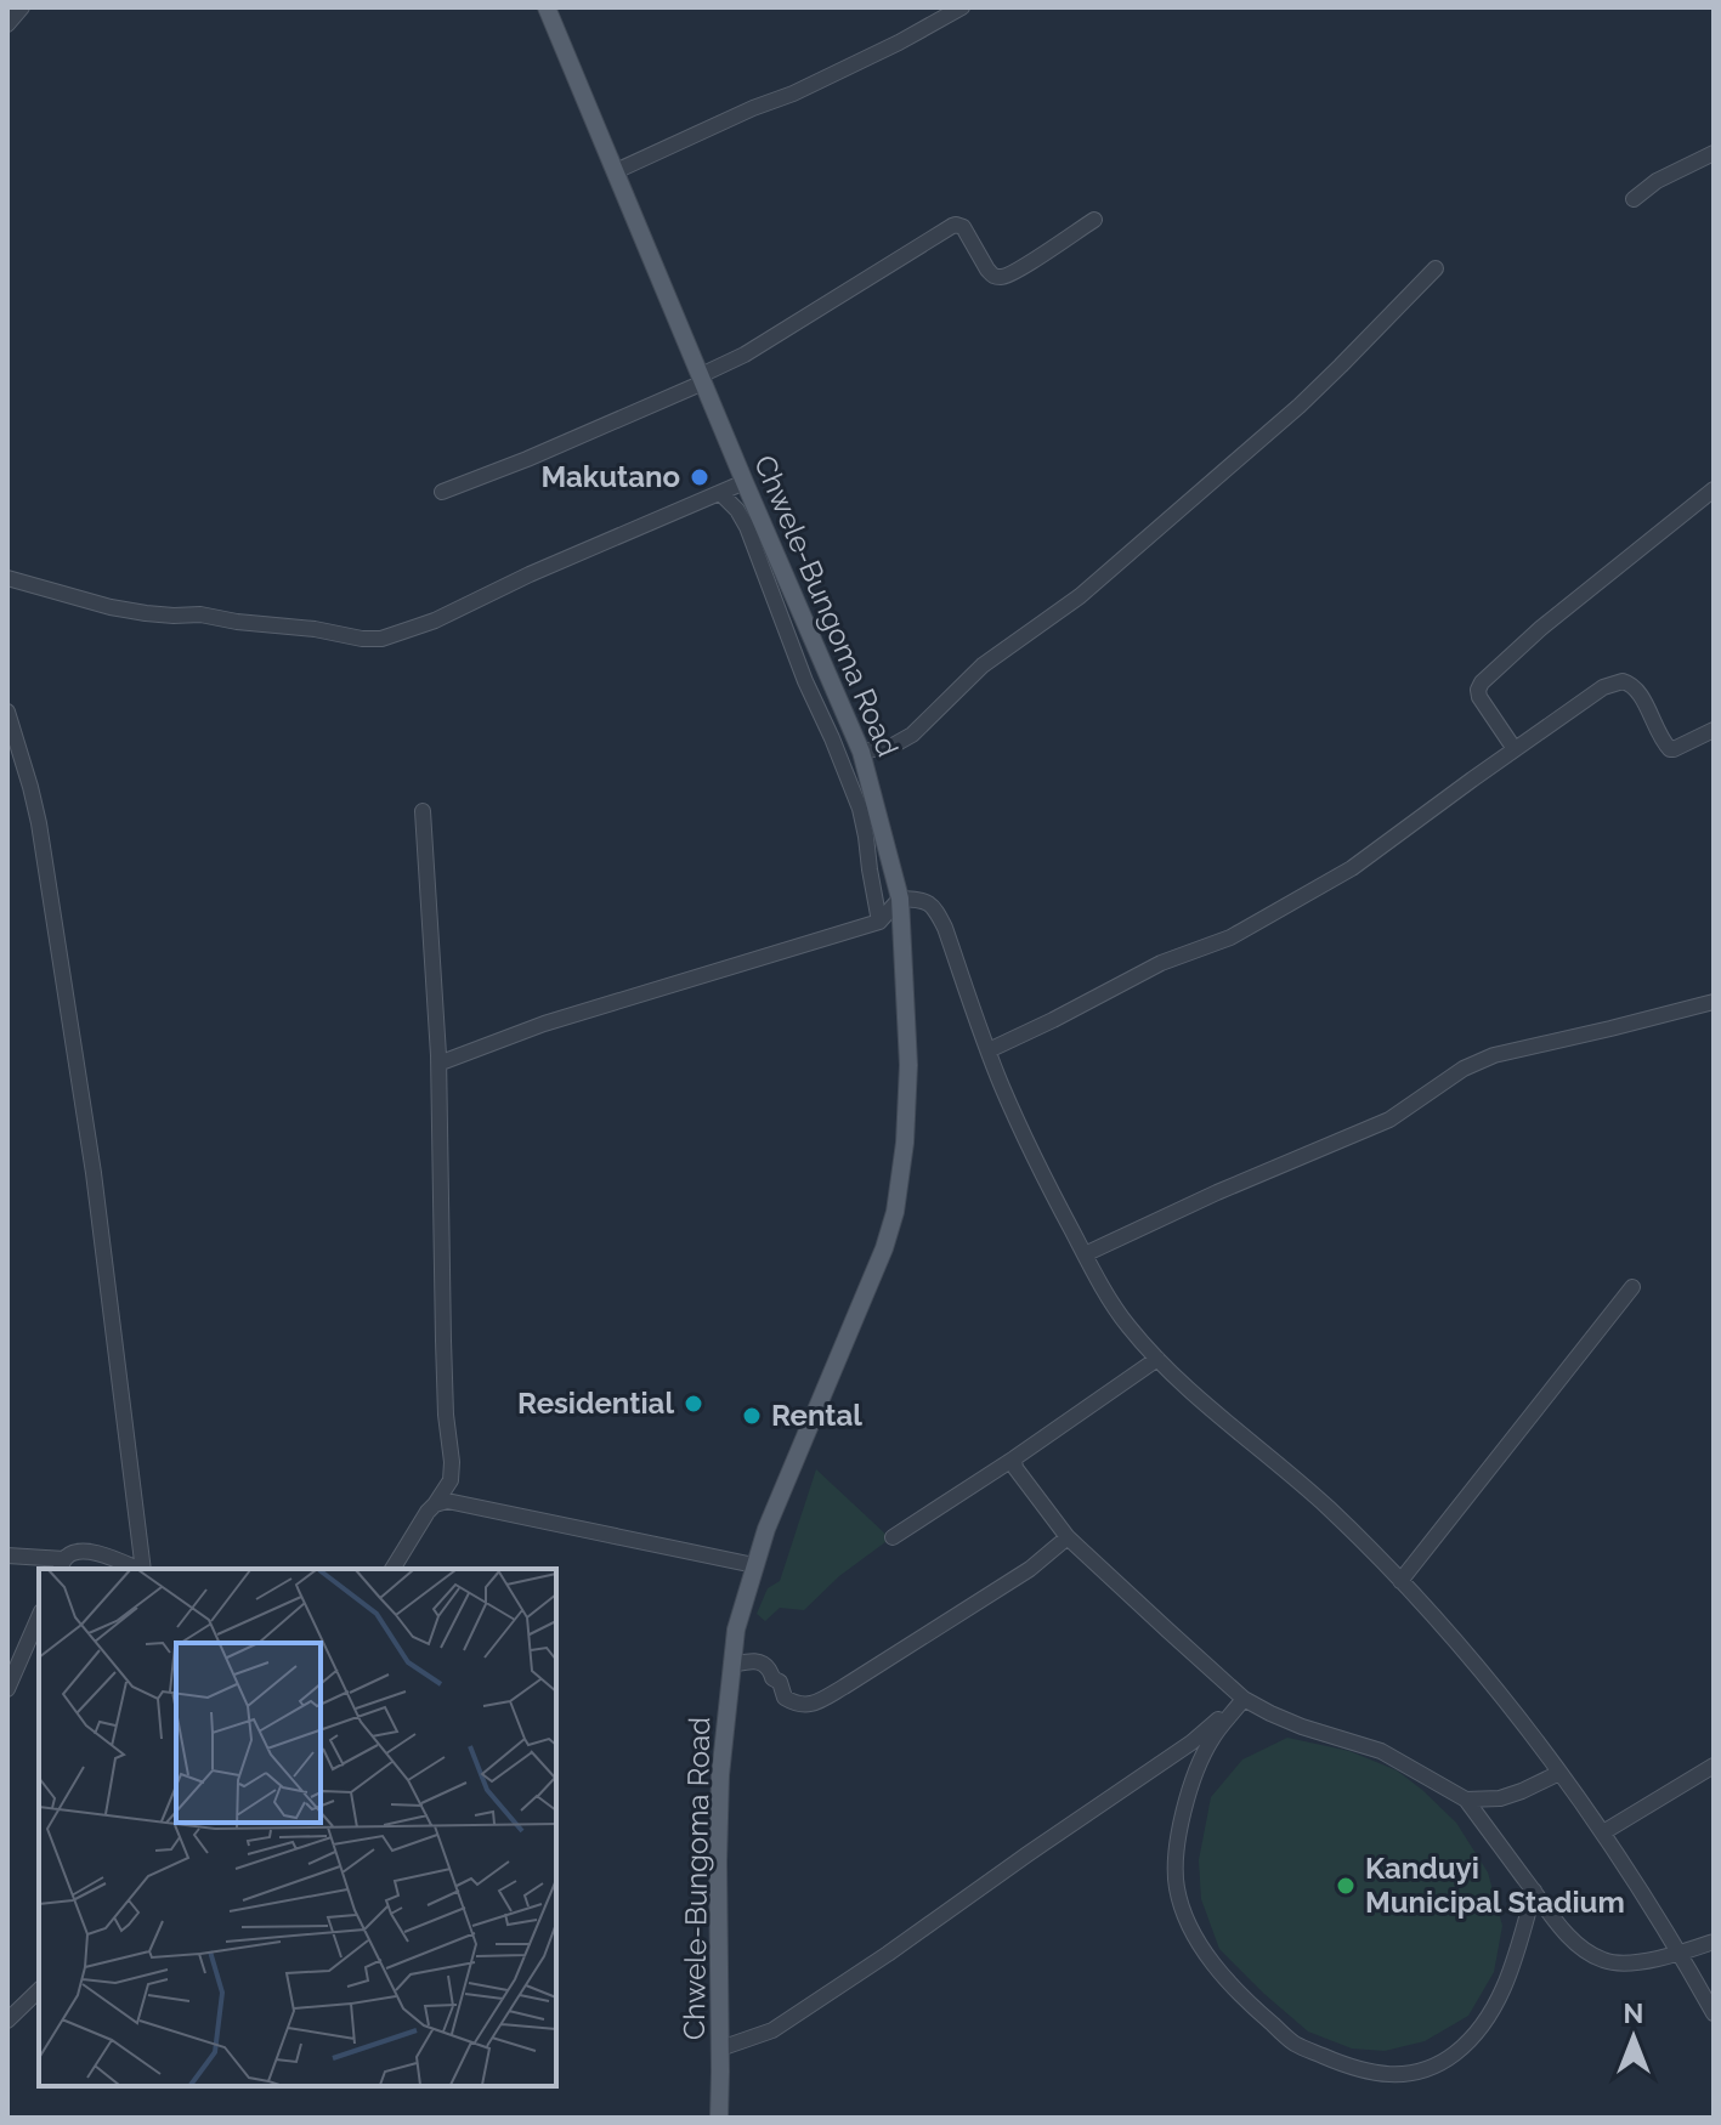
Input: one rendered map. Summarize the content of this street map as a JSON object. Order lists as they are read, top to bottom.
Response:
{
  "streets": {
    "main road": ["Chwele-Bungoma Road"]
  },
  "places": [
    "Makutano",
    "Residential",
    "Rental",
    "Kanduyi Municipal Stadium"
  ],
  "north": "top"
}
